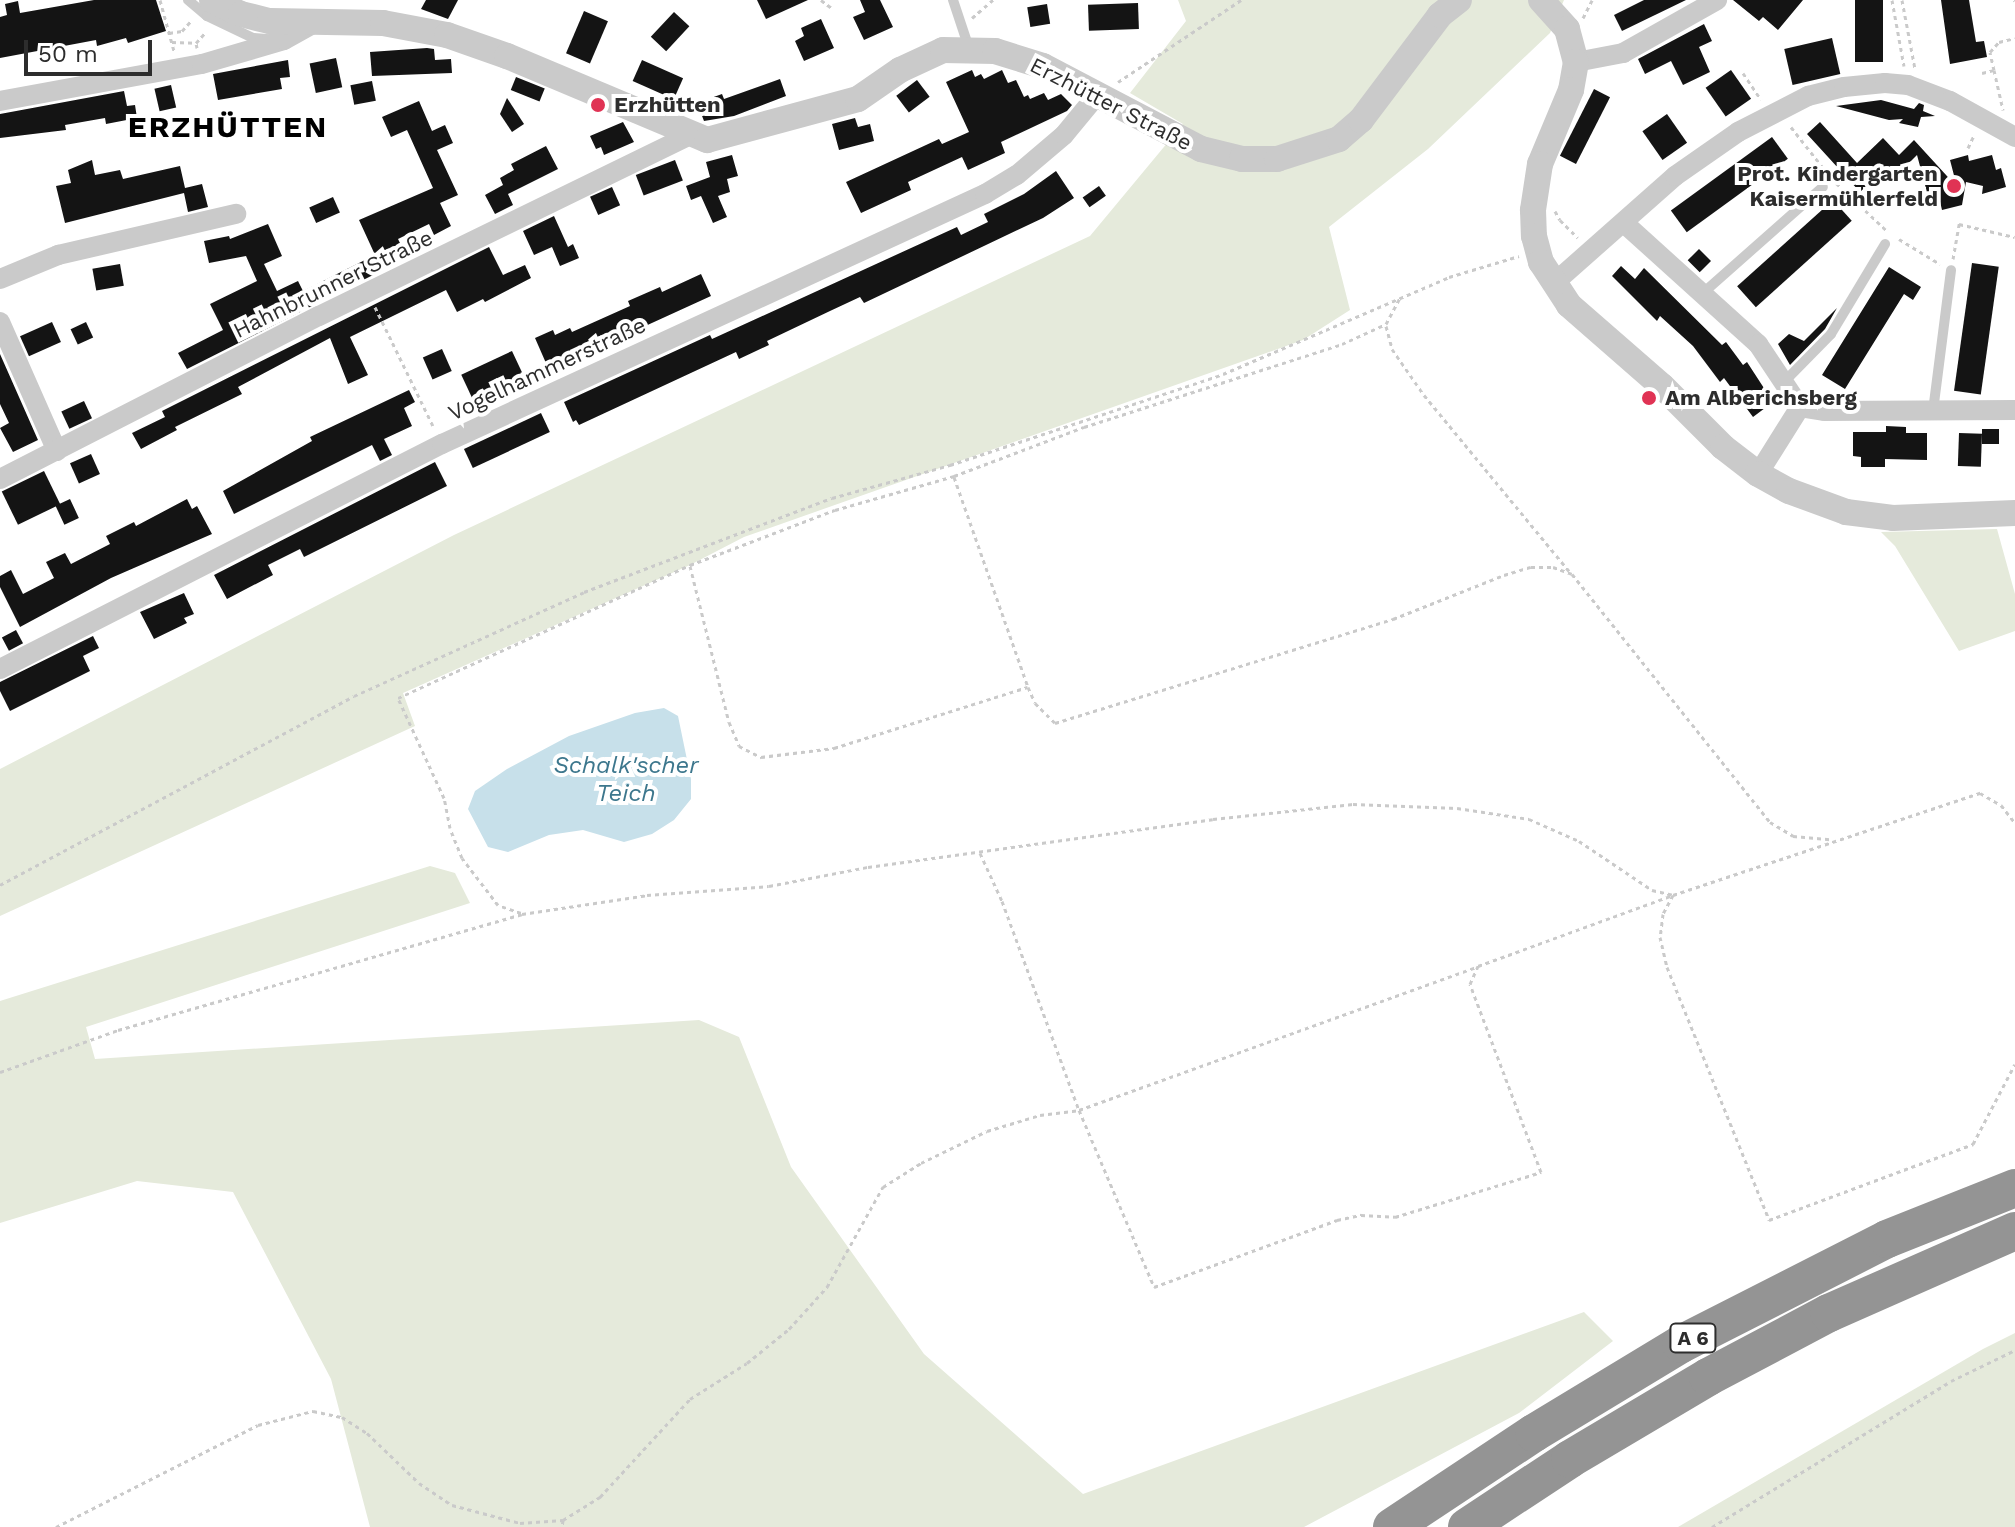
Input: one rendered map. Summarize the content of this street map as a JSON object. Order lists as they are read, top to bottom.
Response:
{
  "streets": {
    "highway": ["A 6"],
    "street": ["Erzhütter Straße", "Hahnbrunner Straße", "Vogelhammerstraße"]
  },
  "crossings": [
    ["Erzhütter Straße", "Hahnbrunner Straße"],
    ["Erzhütter Straße", "Vogelhammerstraße"]
  ],
  "districts": ["ERZHÜTTEN"],
  "water": ["Schalk'scher Teich"],
  "places": ["Erzhütten", "Prot. Kindergarten Kaisermühlerfeld", "Am Alberichsberg"],
  "scale_bar": "50 m"
}
